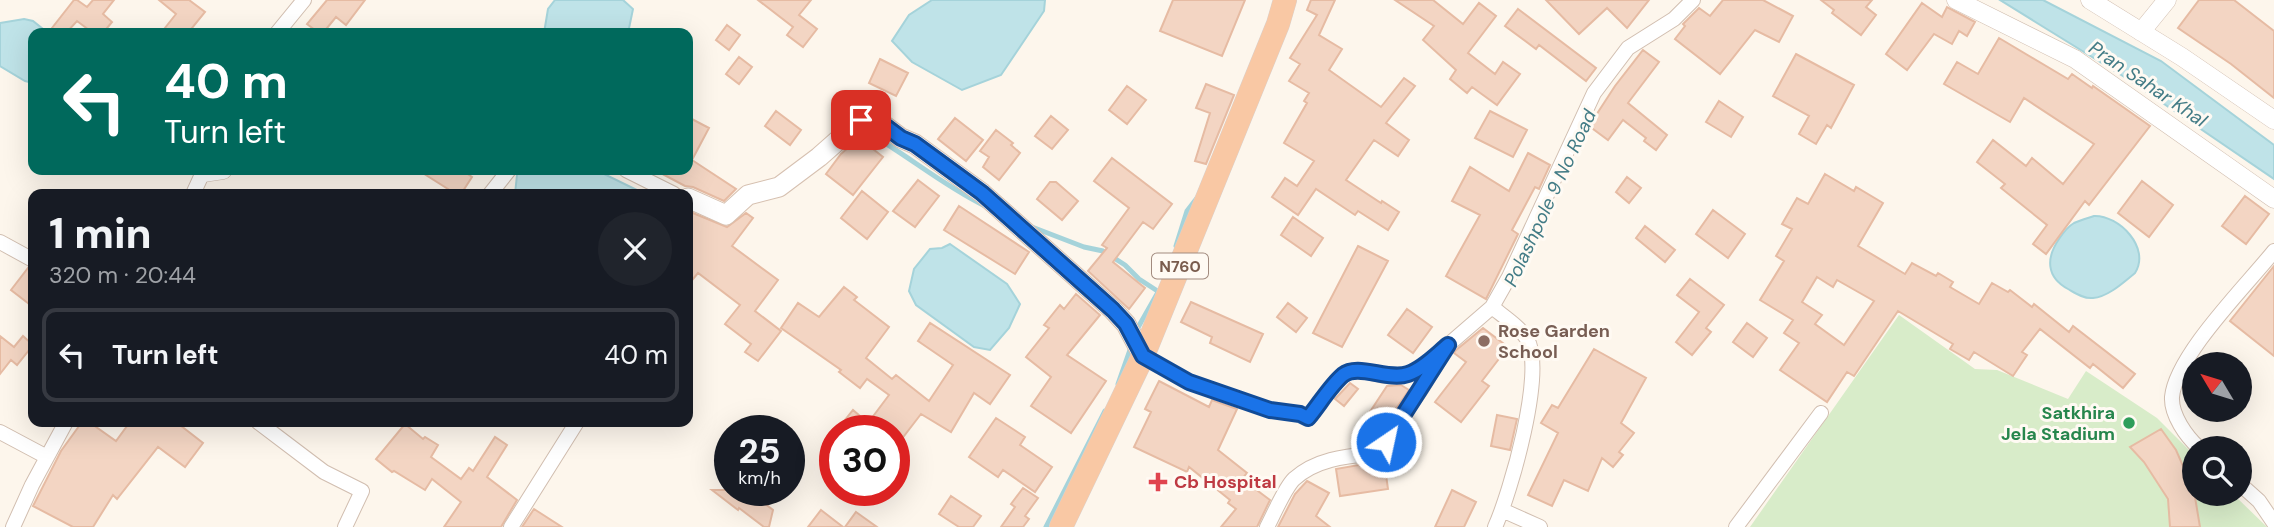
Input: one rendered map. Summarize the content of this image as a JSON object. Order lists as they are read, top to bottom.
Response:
{
  "streets": {
    "highway": ["N760"]
  },
  "water": ["Pran Sahar Khal", "Polashpole 9 No Road"],
  "places": {
    "other": ["Rose Garden School", "Satkhira Jela Stadium"],
    "health": ["Cb Hospital"]
  },
  "north": "top left",
  "page": {
    "turn": ["40 m", "Turn left"],
    "heading": ["1 min", "320 m · 20:44"],
    "list": [
      {
        "name": "Turn left",
        "value": "40 m"
      }
    ],
    "speed": "25 km/h",
    "limit": "30"
  }
}
